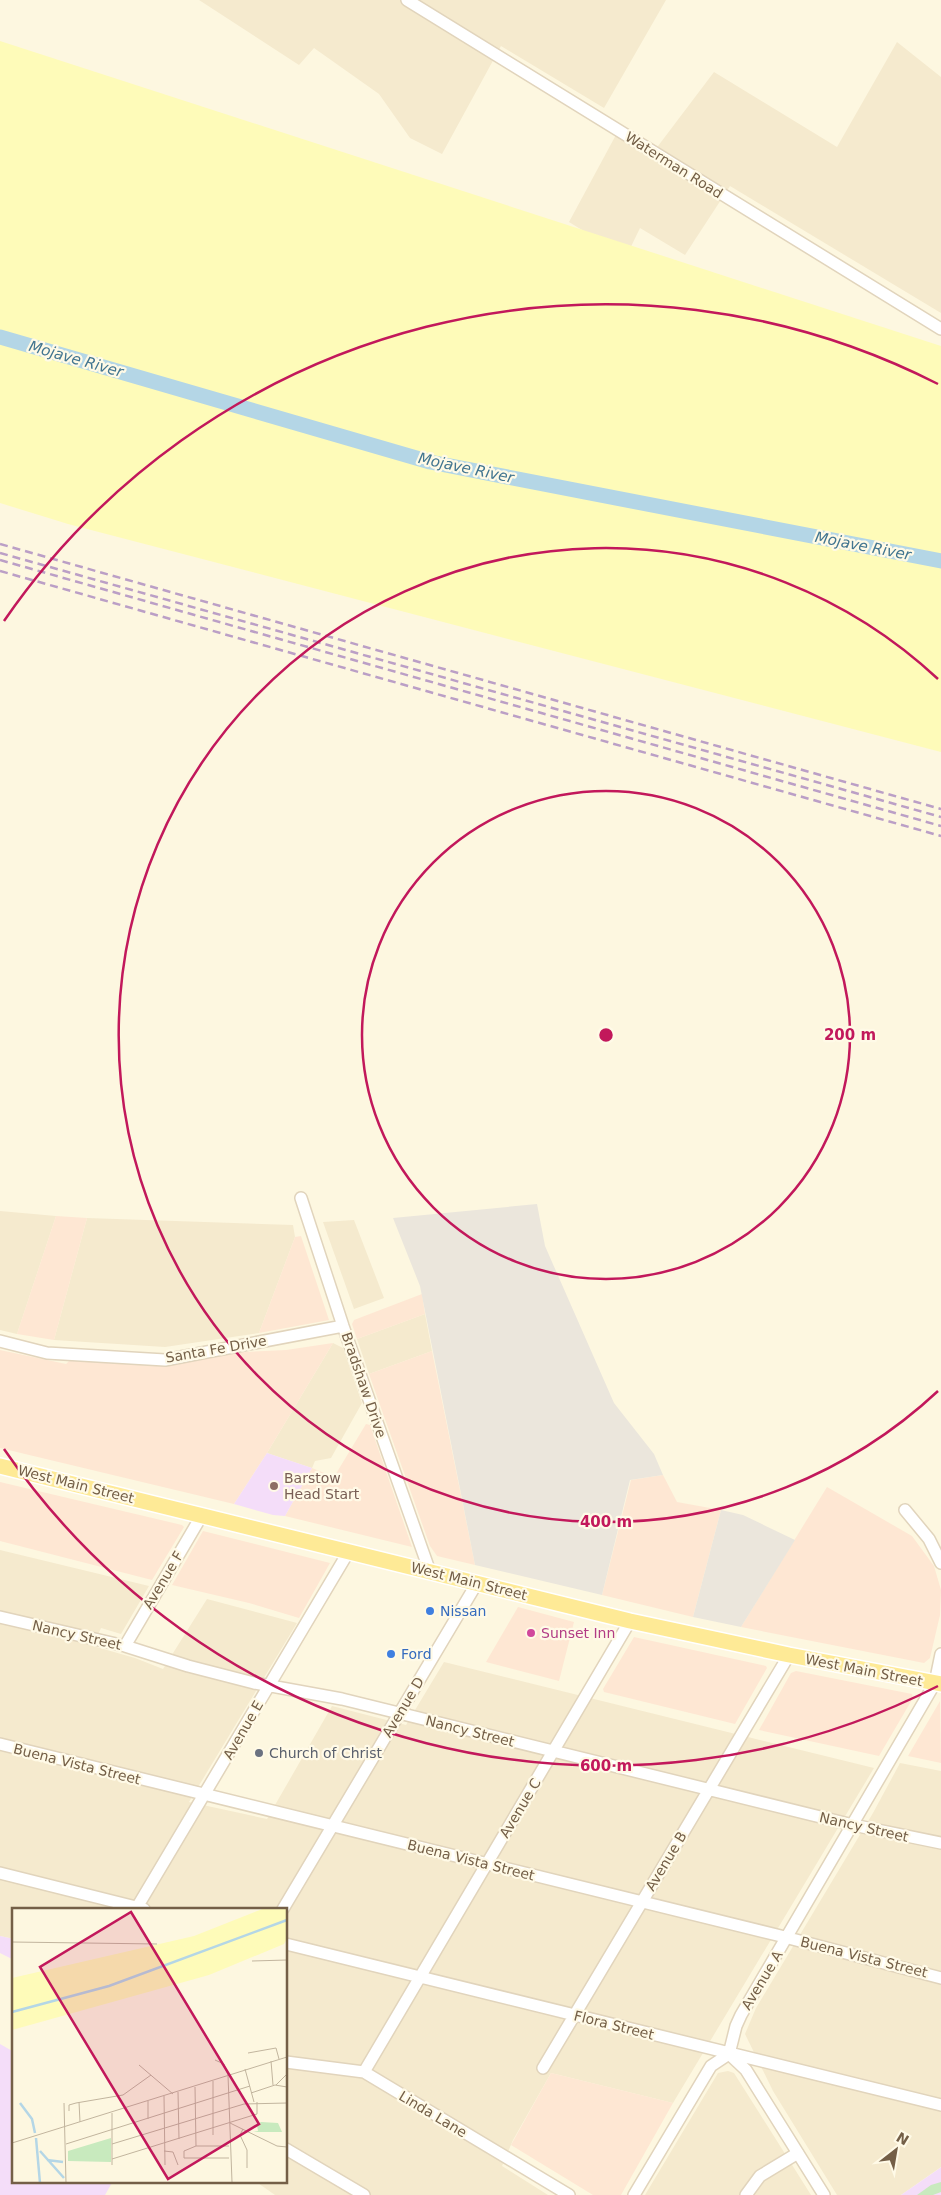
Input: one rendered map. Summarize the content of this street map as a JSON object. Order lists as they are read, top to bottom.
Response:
{
  "streets": {
    "main road": ["West Main Street"],
    "street": [
      "Waterman Road",
      "Santa Fe Drive",
      "Bradshaw Drive",
      "Avenue F",
      "Nancy Street",
      "Avenue D",
      "Avenue E",
      "Buena Vista Street",
      "Avenue C",
      "Avenue B",
      "Avenue A",
      "Flora Street",
      "Linda Lane"
    ]
  },
  "crossings": [
    ["Santa Fe Drive", "Bradshaw Drive"],
    ["Bradshaw Drive", "West Main Street"],
    ["West Main Street", "Avenue F"],
    ["West Main Street", "Avenue D"],
    ["West Main Street", "Avenue E"],
    ["West Main Street", "Avenue C"],
    ["West Main Street", "Avenue B"],
    ["West Main Street", "Avenue A"],
    ["Avenue F", "Nancy Street"],
    ["Nancy Street", "Avenue D"],
    ["Nancy Street", "Avenue E"],
    ["Nancy Street", "Avenue C"],
    ["Nancy Street", "Avenue B"],
    ["Nancy Street", "Avenue A"],
    ["Avenue D", "Buena Vista Street"],
    ["Avenue E", "Buena Vista Street"],
    ["Buena Vista Street", "Avenue C"],
    ["Buena Vista Street", "Avenue B"],
    ["Buena Vista Street", "Avenue A"],
    ["Avenue C", "Flora Street"],
    ["Avenue C", "Linda Lane"],
    ["Avenue B", "Flora Street"],
    ["Avenue A", "Flora Street"]
  ],
  "water": ["Mojave River"],
  "places": [
    "Barstow Head Start",
    "Nissan",
    "Sunset Inn",
    "Ford",
    "Church of Christ"
  ],
  "north": "top right",
  "rings": ["200 m", "400 m", "600 m"]
}
